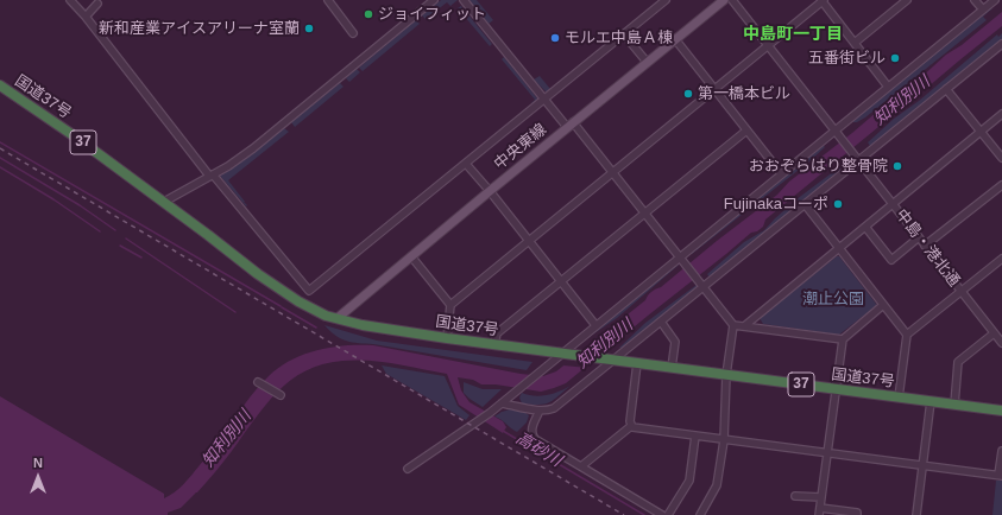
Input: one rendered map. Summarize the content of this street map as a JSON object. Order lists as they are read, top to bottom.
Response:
{
  "streets": {
    "highway": ["国道37号", "37"],
    "main road": ["中央東線"],
    "street": ["中島・港北通"]
  },
  "crossings": [
    ["国道37号", "中央東線"]
  ],
  "districts": ["中島町一丁目"],
  "water": ["知利別川", "高砂川"],
  "parks": ["潮止公園"],
  "places": [
    "ジョイフィット",
    "新和産業アイスアリーナ室蘭",
    "モルエ中島Ａ棟",
    "五番街ビル",
    "第一橋本ビル",
    "おおぞらはり整骨院",
    "Fujinakaコーポ"
  ],
  "north": "top"
}
